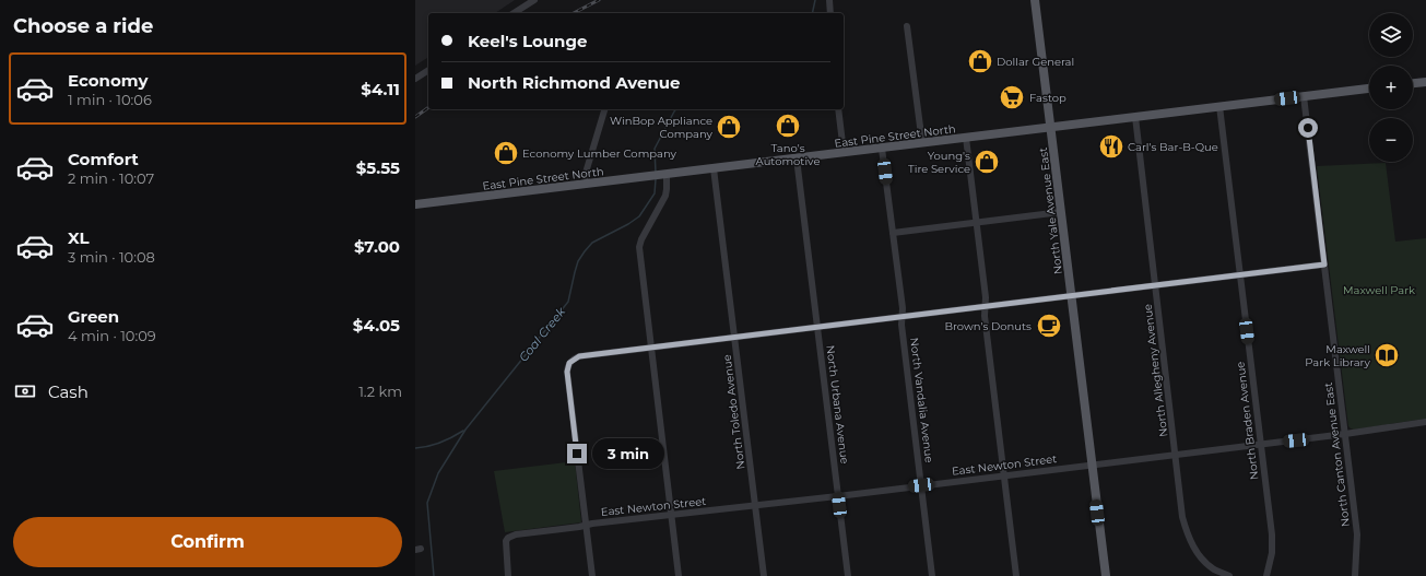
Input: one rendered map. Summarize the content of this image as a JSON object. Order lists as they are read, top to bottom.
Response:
{
  "streets": {
    "main road": ["East Pine Street North", "North Yale Avenue East"],
    "street": [
      "North Allegheny Avenue",
      "North Vandalia Avenue",
      "North Urbana Avenue",
      "North Toledo Avenue",
      "North Braden Avenue",
      "North Canton Avenue East",
      "East Newton Street"
    ]
  },
  "crossings": [
    ["East Pine Street North", "North Yale Avenue East"],
    ["East Pine Street North", "North Allegheny Avenue"],
    ["East Pine Street North", "North Vandalia Avenue"],
    ["East Pine Street North", "North Urbana Avenue"],
    ["East Pine Street North", "North Toledo Avenue"],
    ["East Pine Street North", "North Braden Avenue"],
    ["East Pine Street North", "North Canton Avenue East"],
    ["North Yale Avenue East", "East Newton Street"],
    ["North Allegheny Avenue", "East Newton Street"],
    ["North Vandalia Avenue", "East Newton Street"],
    ["North Urbana Avenue", "East Newton Street"],
    ["North Toledo Avenue", "East Newton Street"],
    ["North Braden Avenue", "East Newton Street"],
    ["North Canton Avenue East", "East Newton Street"]
  ],
  "water": ["Coal Creek"],
  "parks": ["Maxwell Park"],
  "places": {
    "shop": [
      "Dollar General",
      "Tano's Automotive",
      "WinBop Appliance Company",
      "Economy Lumber Company",
      "Young's Tire Service"
    ],
    "supermarket": ["Fastop"],
    "restaurant": ["Carl's Bar-B-Que"],
    "cafe": ["Brown's Donuts"],
    "library": ["Maxwell Park Library"]
  },
  "page": {
    "heading": "Choose a ride",
    "map_buttons": ["+", "−"],
    "banner": ["Keel's Lounge", "North Richmond Avenue"],
    "list": [
      {
        "name": "Economy",
        "note": "1 min · 10:06",
        "value": "$4.11"
      },
      {
        "name": "Comfort",
        "note": "2 min · 10:07",
        "value": "$5.55"
      },
      {
        "name": "XL",
        "note": "3 min · 10:08",
        "value": "$7.00"
      },
      {
        "name": "Green",
        "note": "4 min · 10:09",
        "value": "$4.05"
      }
    ],
    "pay": ["Cash", "1.2 km"],
    "bubble": "3 min",
    "buttons": "Confirm"
  }
}
